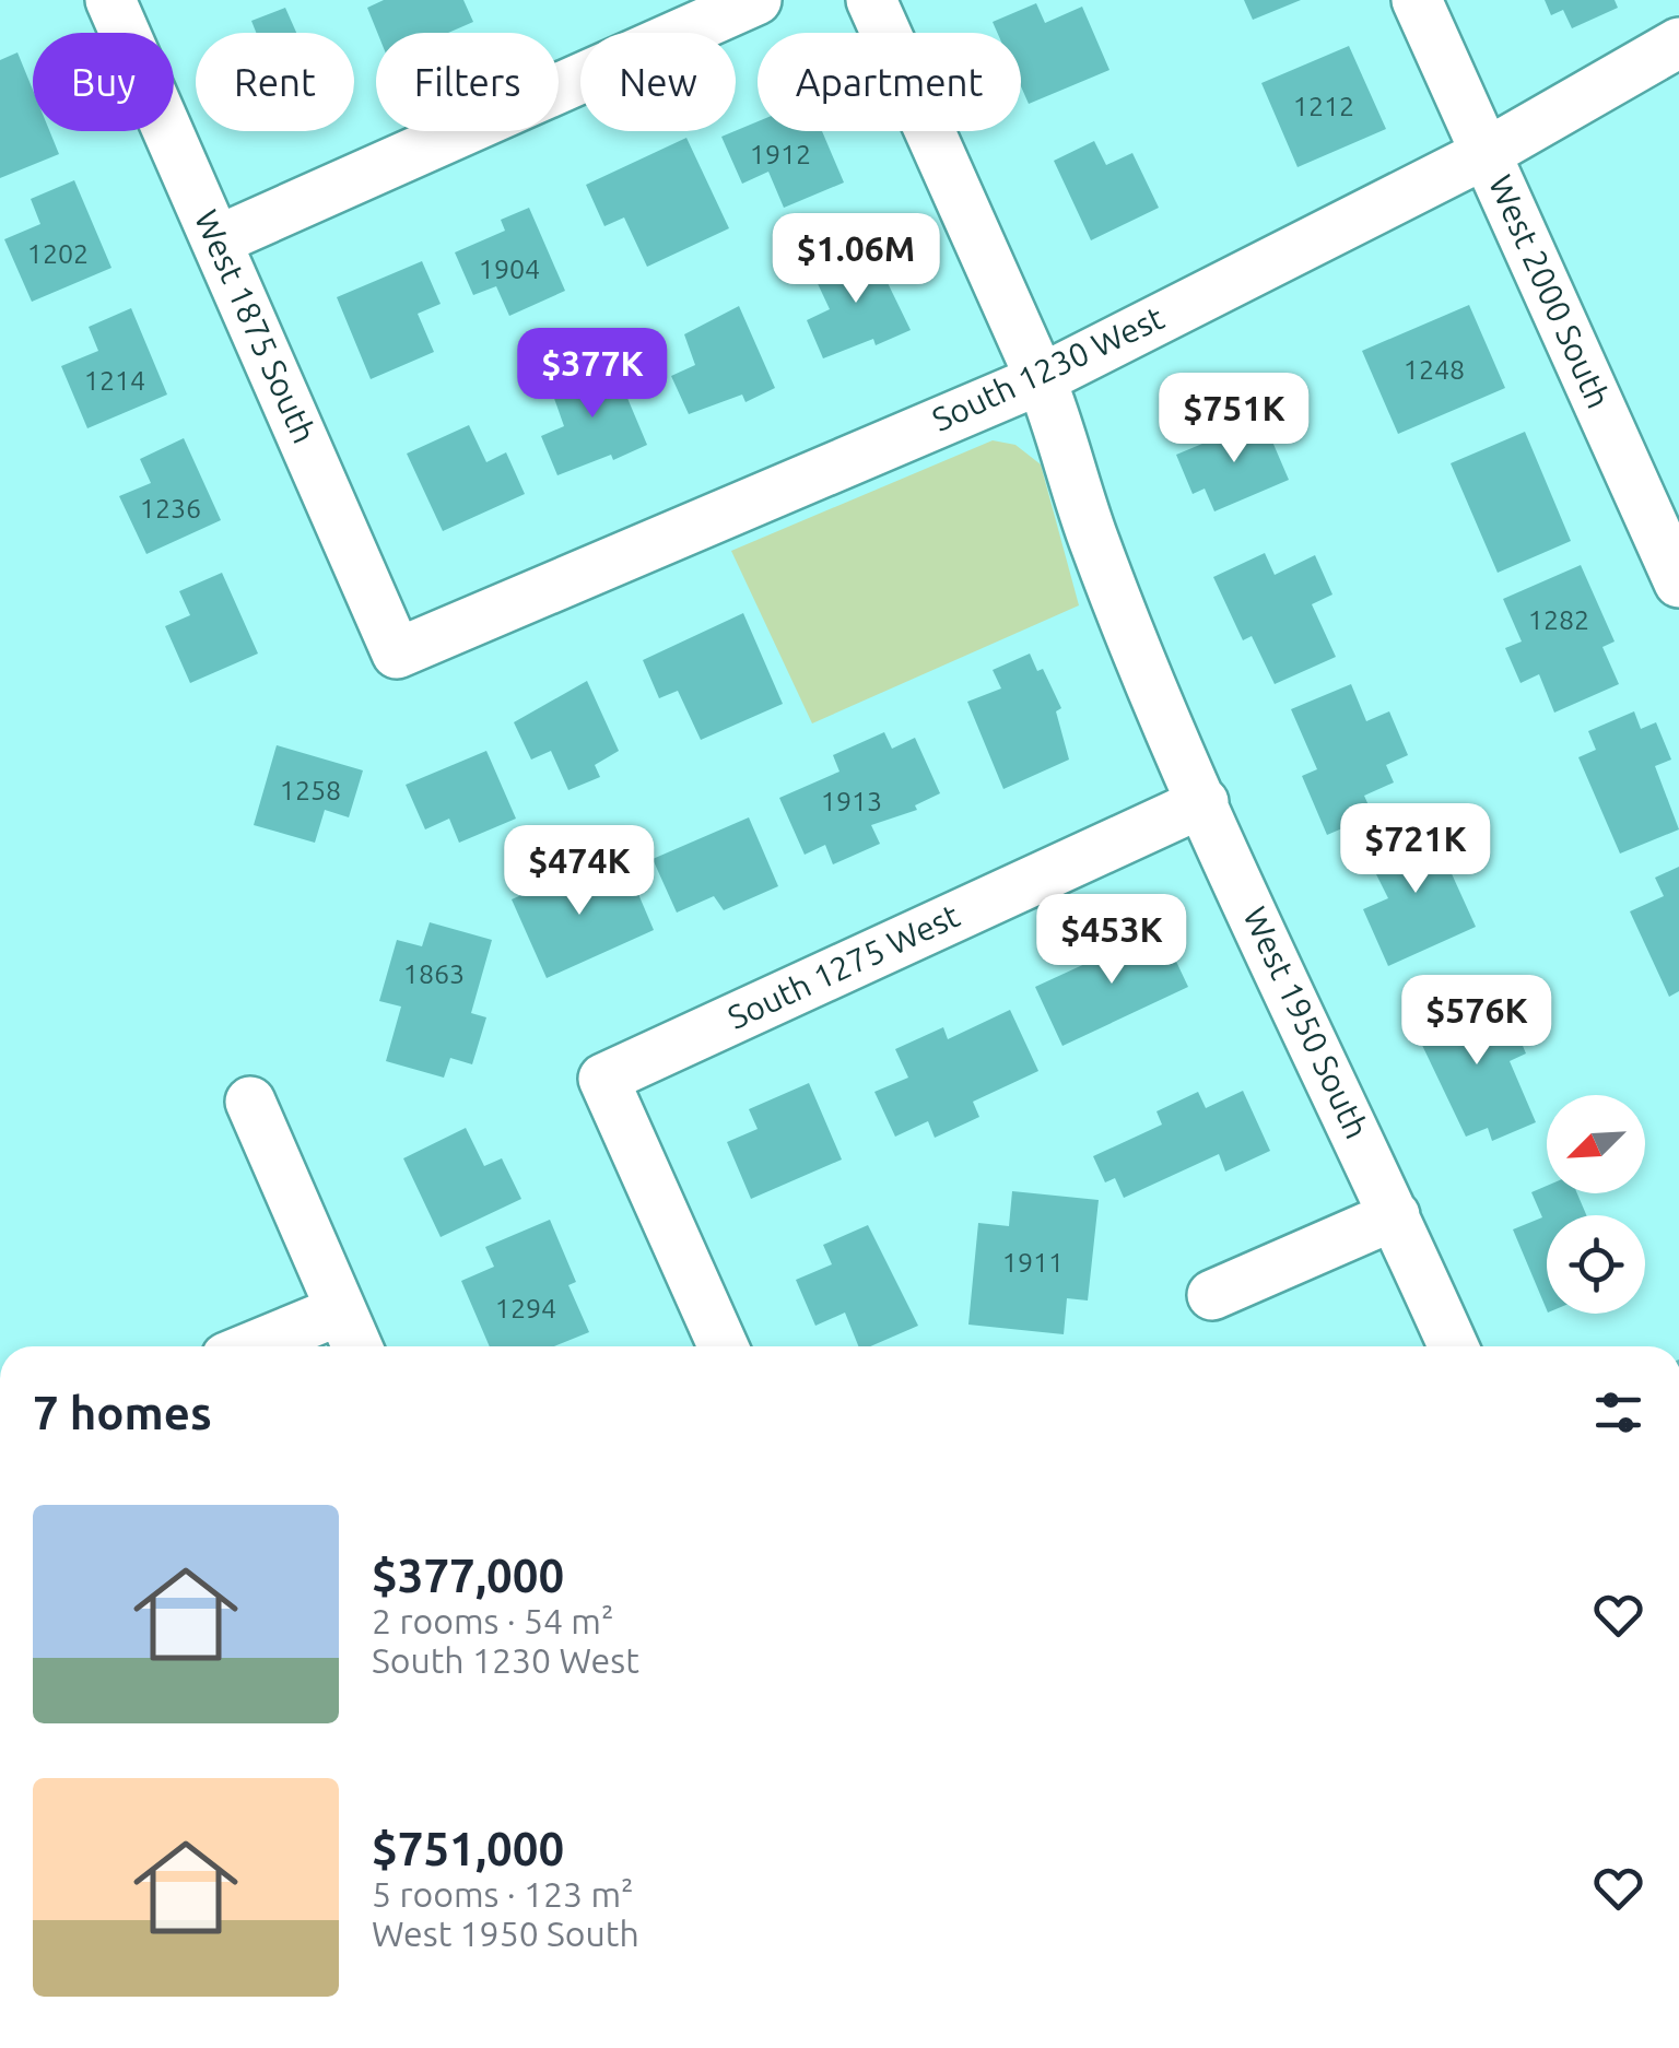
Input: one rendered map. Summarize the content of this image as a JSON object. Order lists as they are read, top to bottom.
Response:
{
  "streets": {
    "street": [
      "West 2000 South",
      "West 1875 South",
      "South 1230 West",
      "South 1275 West",
      "West 1950 South"
    ]
  },
  "crossings": [
    ["West 2000 South", "South 1230 West"],
    ["West 1875 South", "South 1230 West"],
    ["South 1230 West", "West 1950 South"],
    ["South 1275 West", "West 1950 South"]
  ],
  "house_numbers": [
    "1212",
    "1912",
    "1202",
    "1904",
    "1248",
    "1214",
    "1236",
    "1282",
    "1258",
    "1913",
    "1863",
    "1911",
    "1294"
  ],
  "north": "bottom left",
  "page": {
    "chip": [
      "Buy",
      "Rent",
      "Filters",
      "New",
      "Apartment"
    ],
    "price": [
      "$1.06M",
      "$377K",
      "$751K",
      "$721K",
      "$474K",
      "$453K",
      "$576K"
    ],
    "heading": "7 homes",
    "list": [
      {
        "name": "$377,000",
        "note": "2 rooms · 54 m² · South 1230 West"
      },
      {
        "name": "$751,000",
        "note": "5 rooms · 123 m² · West 1950 South"
      }
    ]
  }
}
